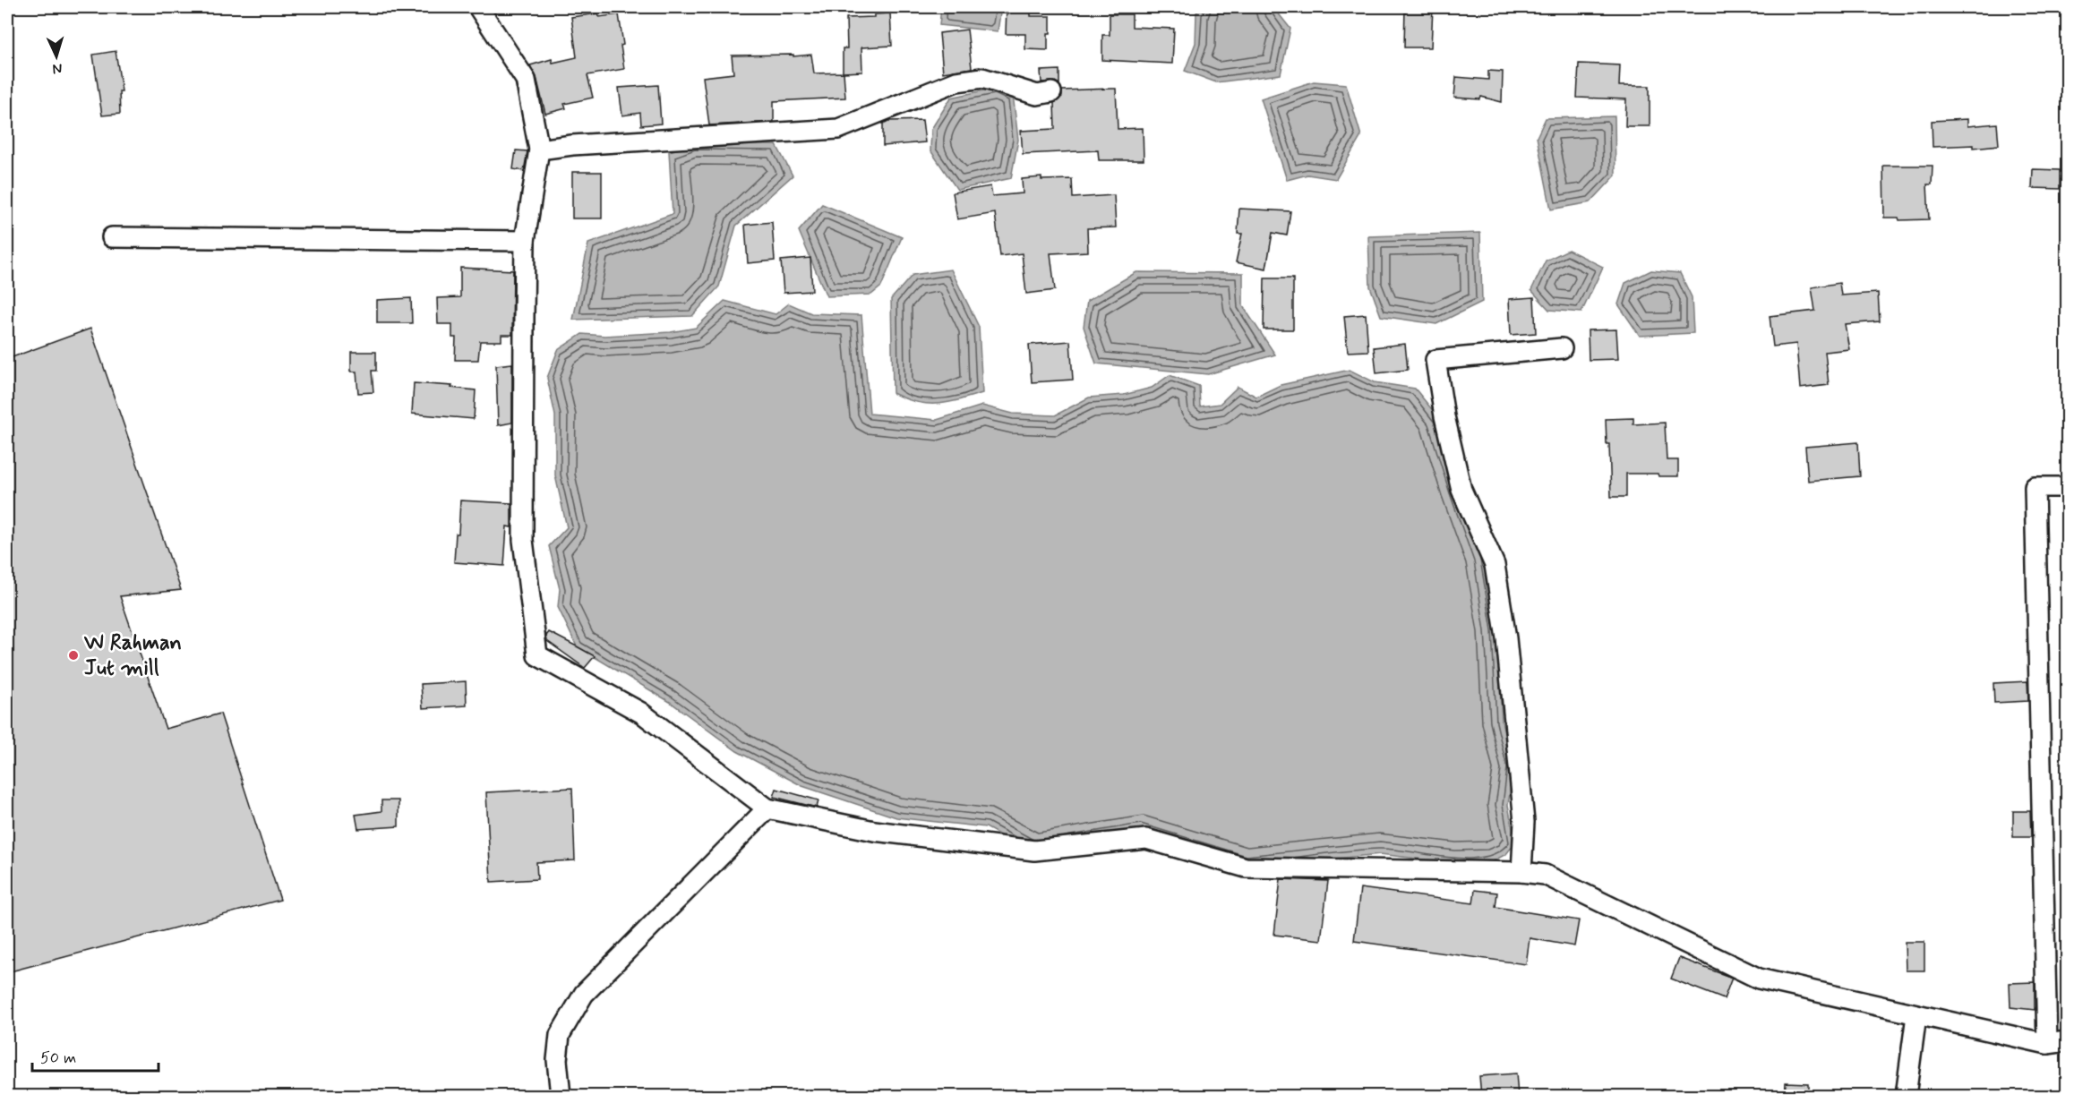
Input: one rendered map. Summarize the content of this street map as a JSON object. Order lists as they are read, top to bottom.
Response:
{
  "places": ["W Rahman Jut mill"],
  "scale_bar": "50 m",
  "north": "bottom"
}
